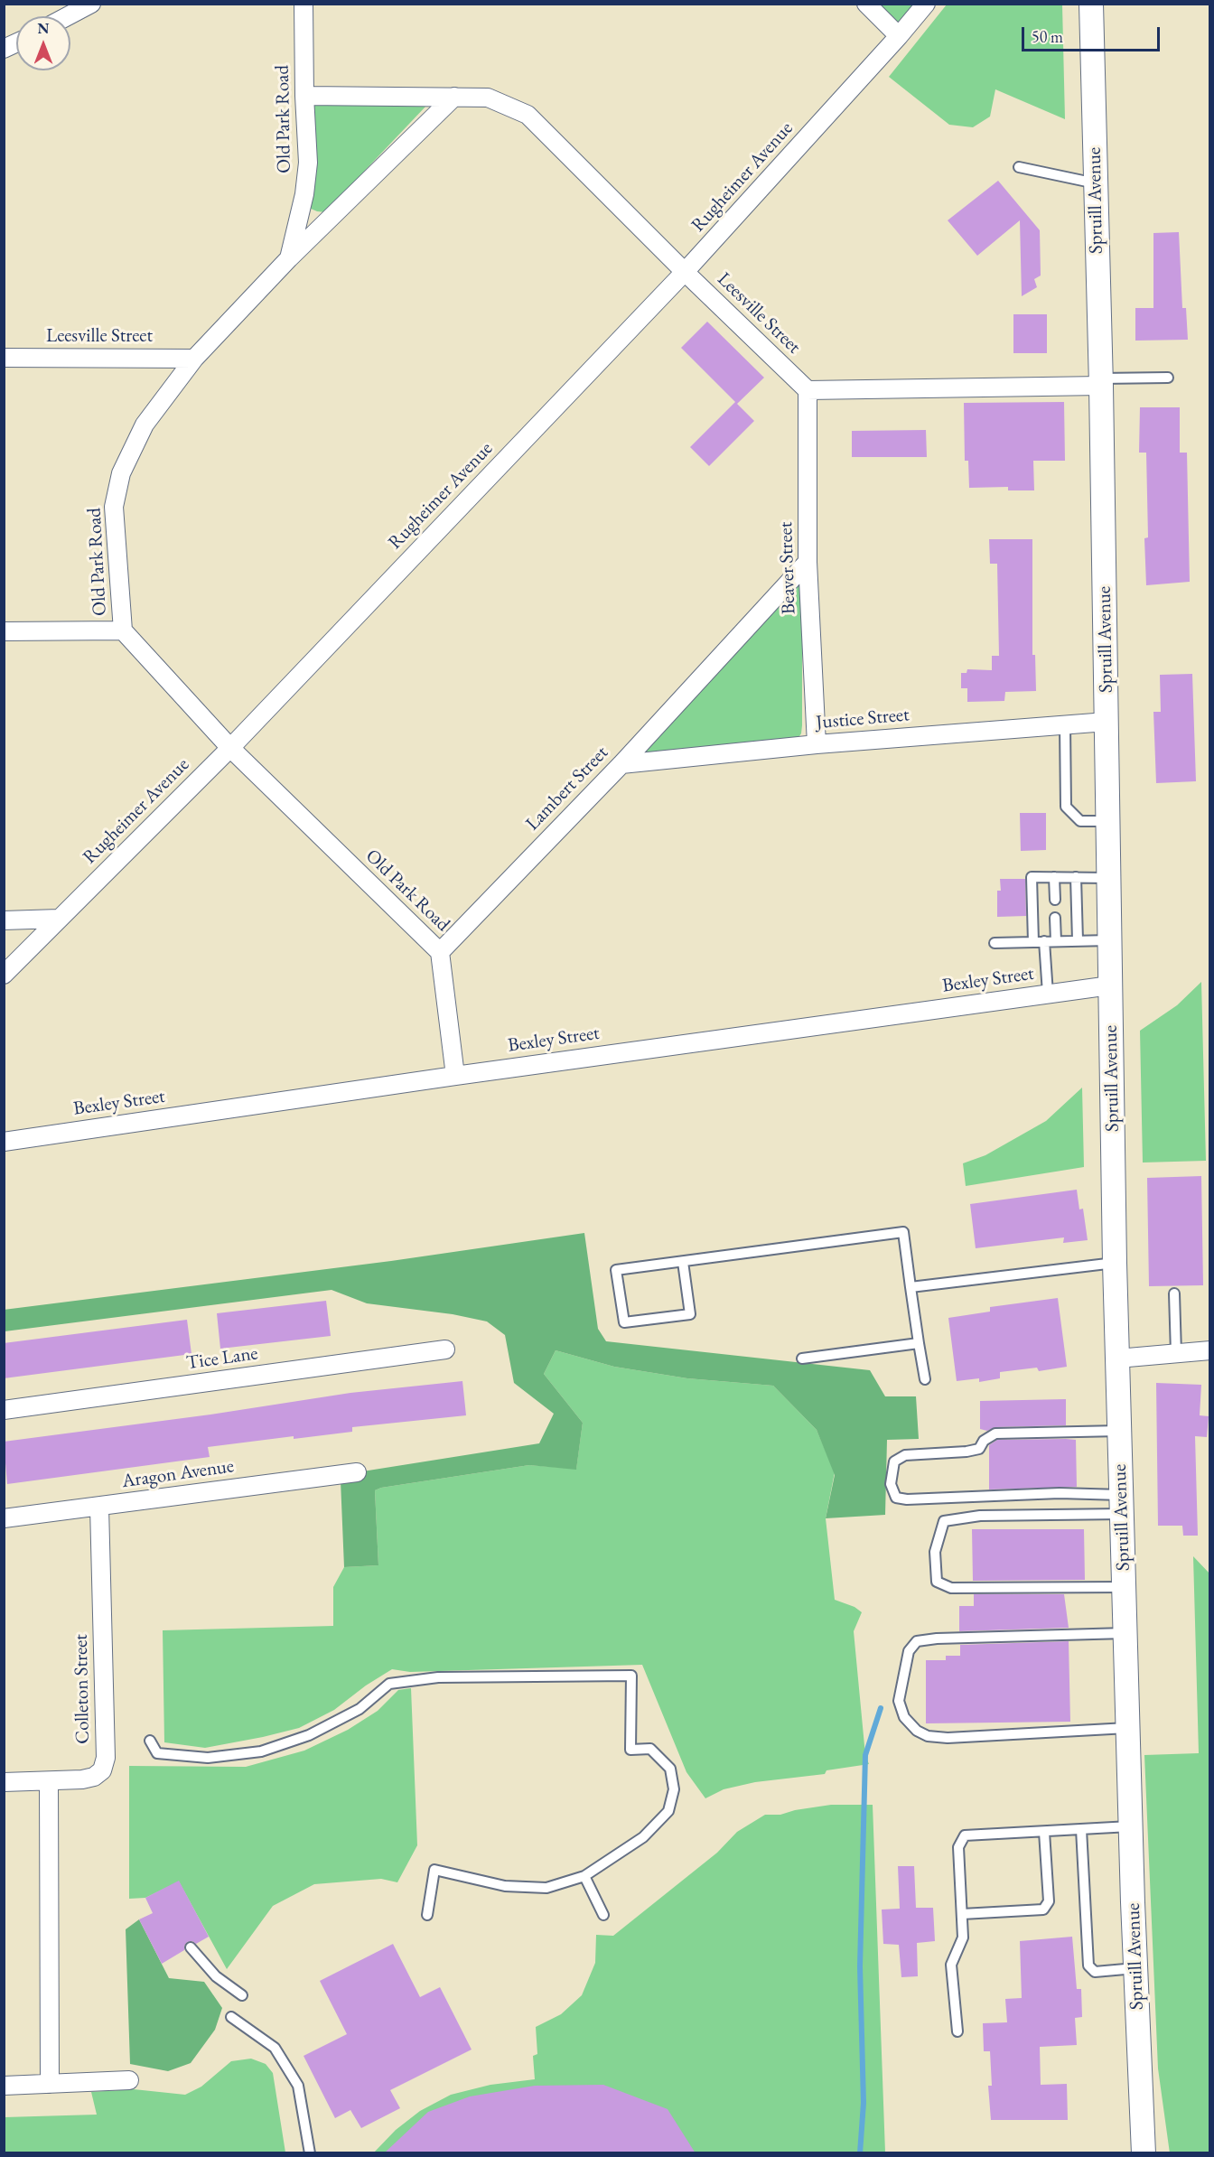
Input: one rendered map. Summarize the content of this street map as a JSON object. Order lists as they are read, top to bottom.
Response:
{
  "streets": {
    "street": [
      "Old Park Road",
      "Rugheimer Avenue",
      "Spruill Avenue",
      "Leesville Street",
      "Beaver Street",
      "Justice Street",
      "Lambert Street",
      "Bexley Street",
      "Tice Lane",
      "Aragon Avenue",
      "Colleton Street"
    ]
  },
  "crossings": [
    ["Old Park Road", "Rugheimer Avenue"],
    ["Old Park Road", "Leesville Street"],
    ["Old Park Road", "Lambert Street"],
    ["Rugheimer Avenue", "Leesville Street"],
    ["Spruill Avenue", "Justice Street"],
    ["Spruill Avenue", "Bexley Street"],
    ["Leesville Street", "Beaver Street"],
    ["Beaver Street", "Justice Street"],
    ["Beaver Street", "Lambert Street"],
    ["Justice Street", "Lambert Street"],
    ["Aragon Avenue", "Colleton Street"]
  ],
  "scale_bar": "50 m",
  "north": "top"
}
